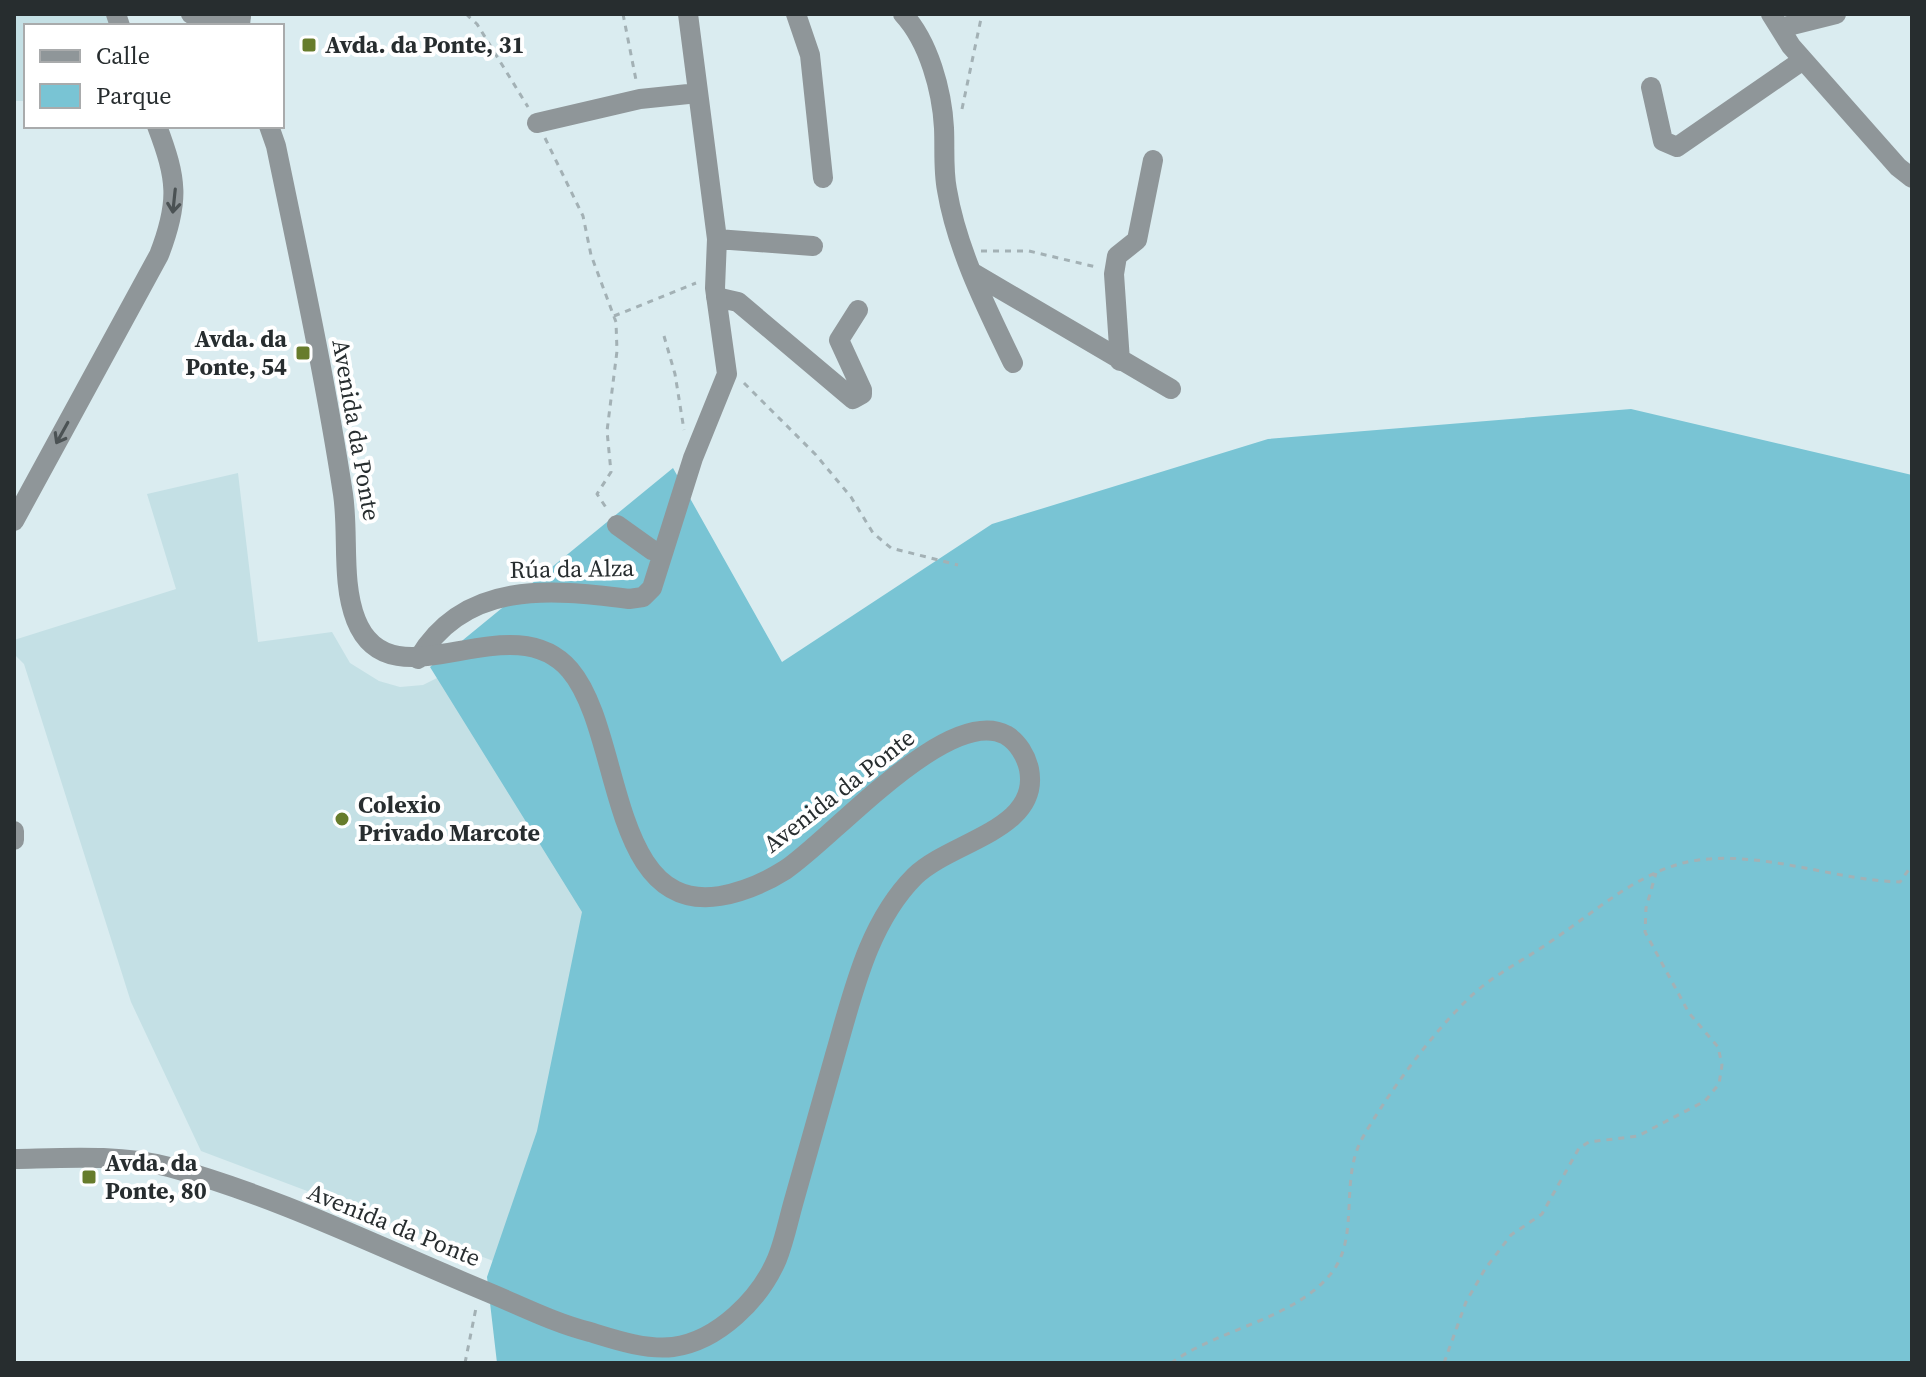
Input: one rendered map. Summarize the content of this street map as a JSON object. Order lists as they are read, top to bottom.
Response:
{
  "streets": {
    "street": ["Avenida da Ponte", "Rúa da Alza"]
  },
  "crossings": [
    ["Avenida da Ponte", "Rúa da Alza"]
  ],
  "places": {
    "transit": ["Avda. da Ponte, 31", "Avda. da Ponte, 54", "Avda. da Ponte, 80"],
    "other": ["Colexio Privado Marcote"]
  },
  "legend": ["Calle", "Parque"]
}
